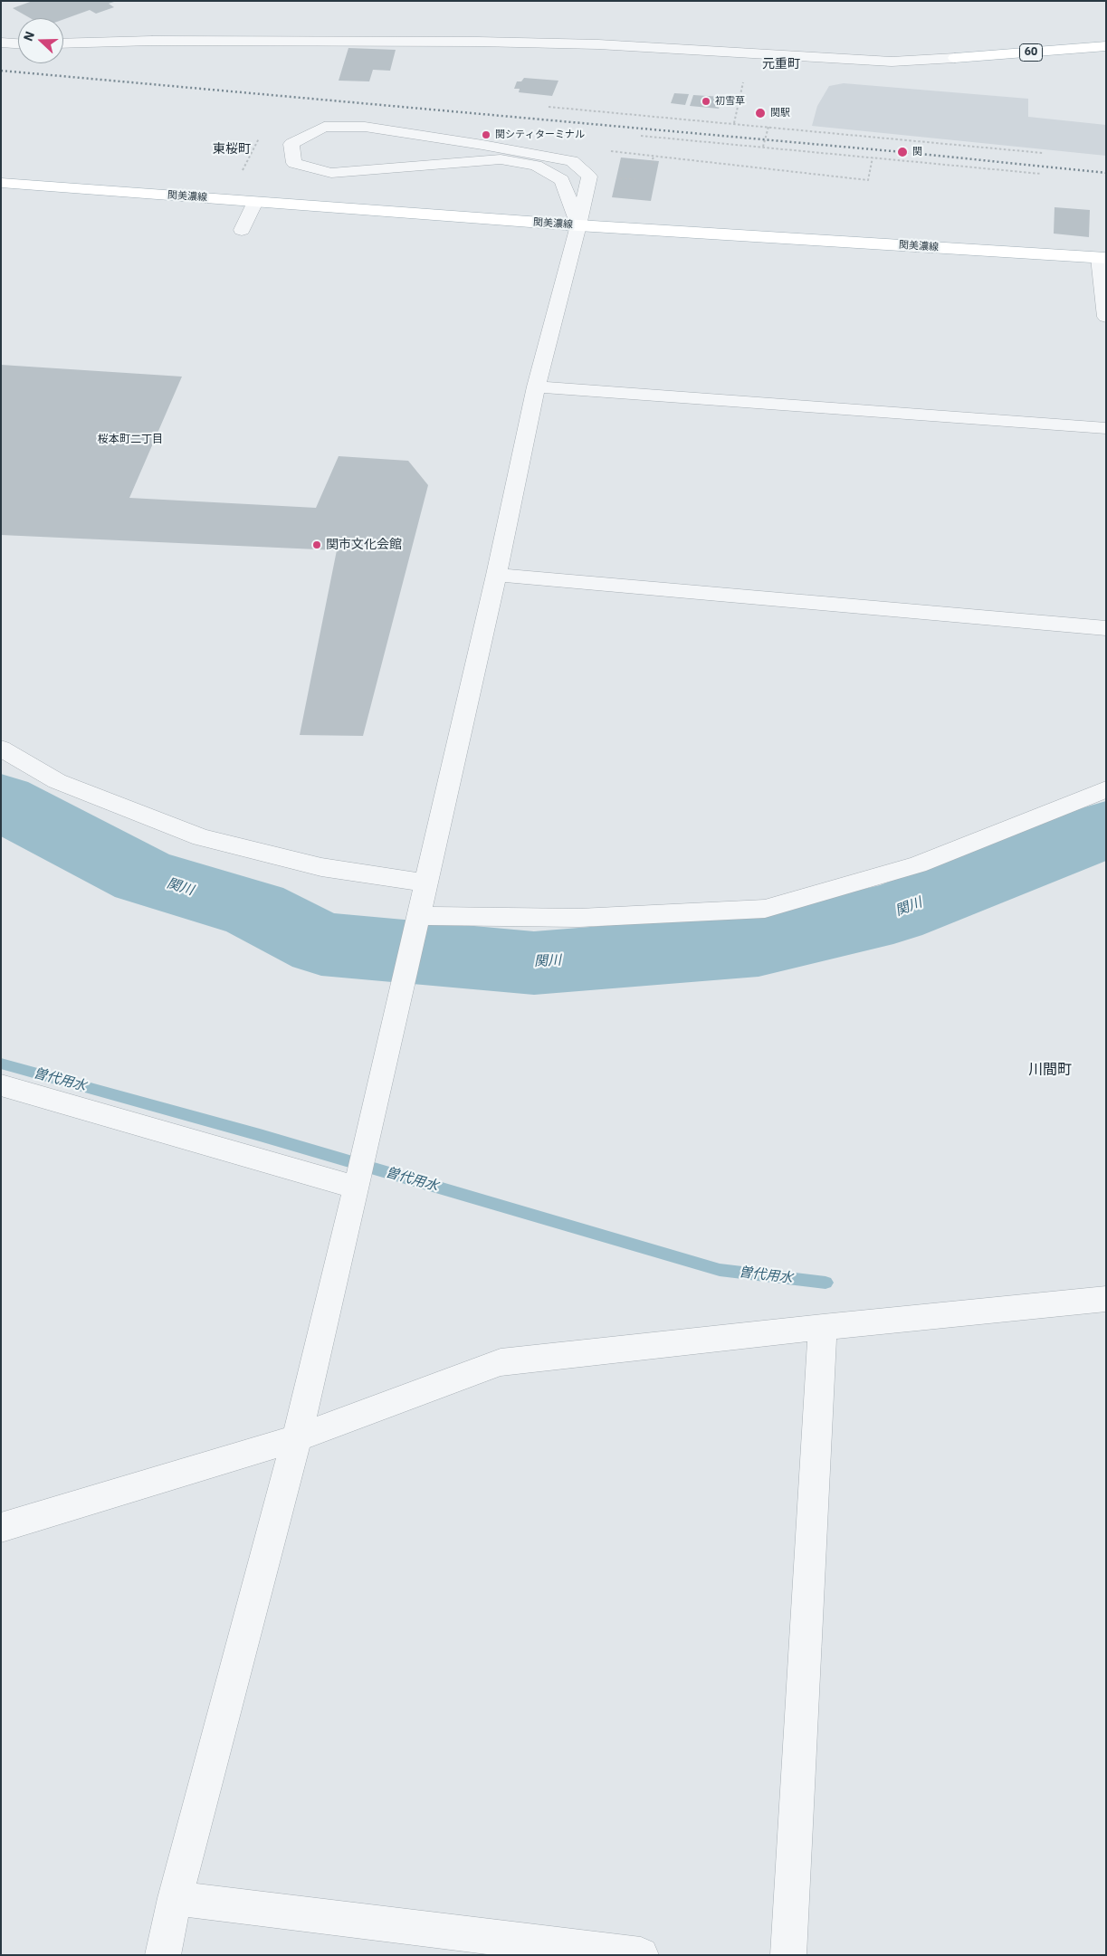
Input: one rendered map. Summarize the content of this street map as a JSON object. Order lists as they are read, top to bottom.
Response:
{
  "streets": {
    "main road": ["60", "関美濃線"]
  },
  "districts": [
    "元重町",
    "東桜町",
    "桜本町二丁目",
    "川間町"
  ],
  "water": ["関川", "曽代用水"],
  "places": [
    "初雪草",
    "関駅",
    "関シティターミナル",
    "関",
    "関市文化会館"
  ],
  "north": "left"
}
